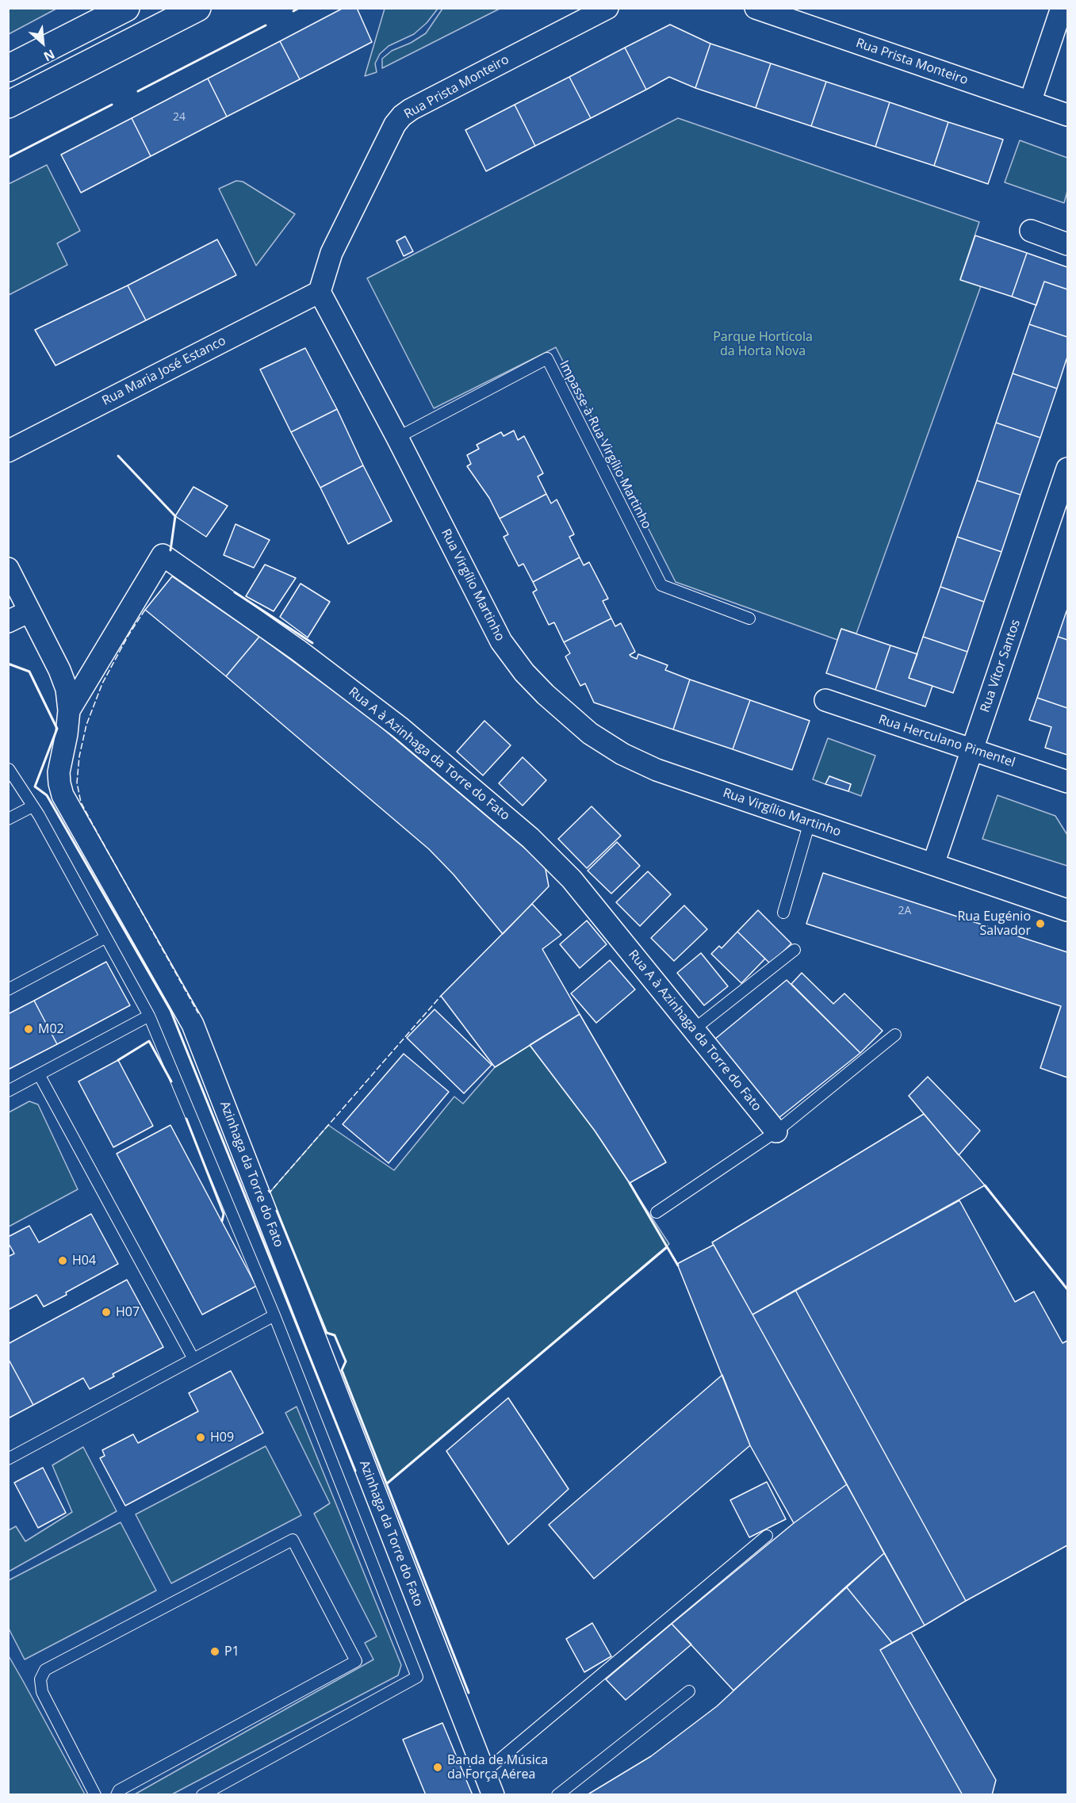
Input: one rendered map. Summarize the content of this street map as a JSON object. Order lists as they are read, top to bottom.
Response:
{
  "streets": {
    "street": [
      "Rua Prista Monteiro",
      "Rua Maria José Estanco",
      "Rua Virgílio Martinho",
      "Rua Vítor Santos",
      "Rua Herculano Pimentel",
      "Rua A à Azinhaga da Torre do Fato",
      "Azinhaga da Torre do Fato"
    ],
    "lane": ["Impasse à Rua Virgílio Martinho"]
  },
  "crossings": [
    ["Rua Prista Monteiro", "Rua Maria José Estanco"],
    ["Rua Prista Monteiro", "Rua Virgílio Martinho"],
    ["Rua Maria José Estanco", "Rua Virgílio Martinho"],
    ["Impasse à Rua Virgílio Martinho", "Rua Virgílio Martinho"],
    ["Rua Virgílio Martinho", "Rua Vítor Santos"],
    ["Rua Vítor Santos", "Rua Herculano Pimentel"],
    ["Rua A à Azinhaga da Torre do Fato", "Azinhaga da Torre do Fato"]
  ],
  "parks": ["Parque Hortícola da Horta Nova"],
  "places": [
    "Rua Eugénio Salvador",
    "M02",
    "H04",
    "H07",
    "H09",
    "P1",
    "Banda de Música da Força Aérea"
  ],
  "house_numbers": ["24", "2A"],
  "north": "bottom right"
}
